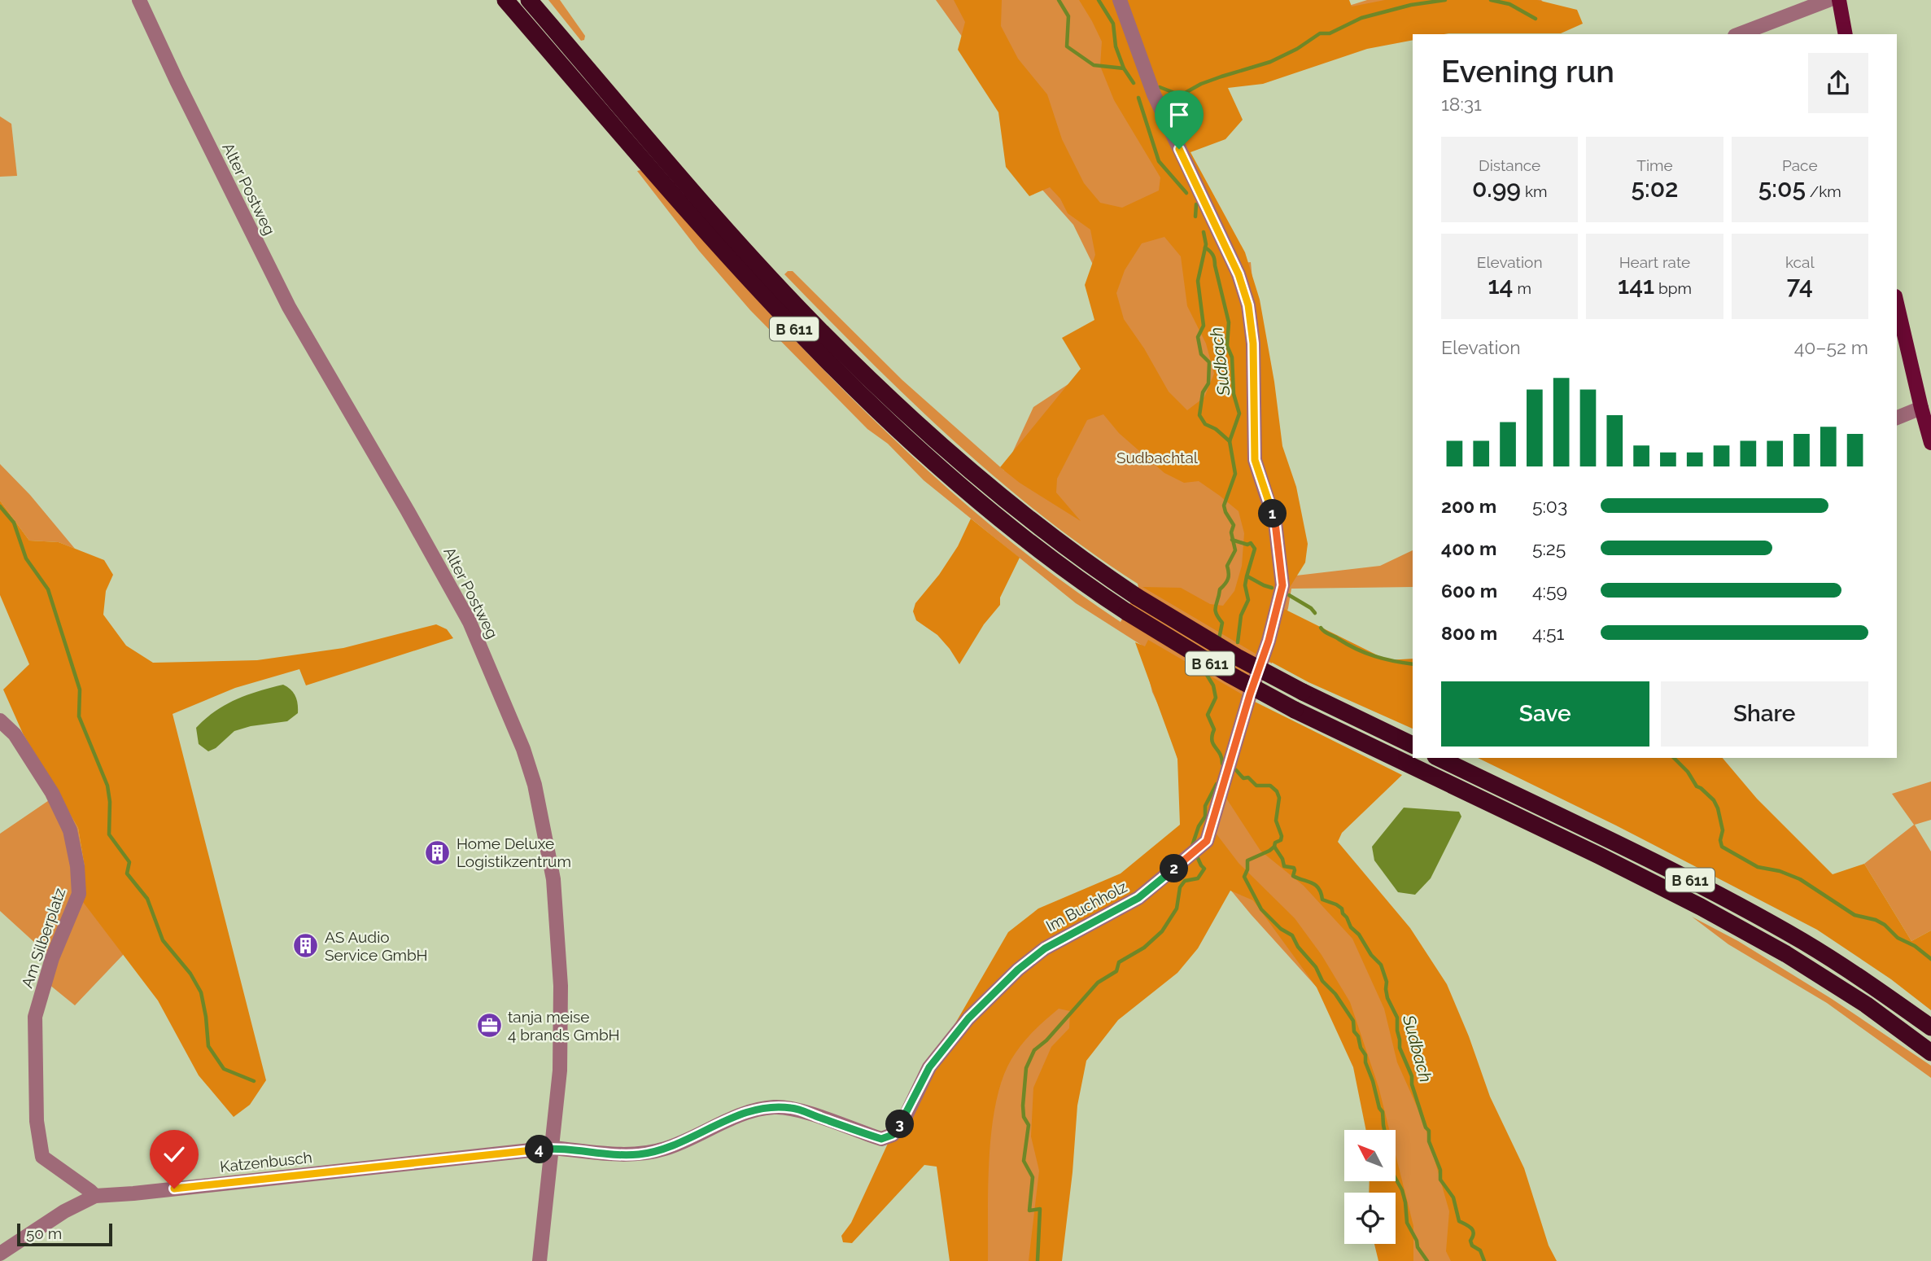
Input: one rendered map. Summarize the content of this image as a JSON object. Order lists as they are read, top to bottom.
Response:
{
  "streets": {
    "highway": ["B 611"],
    "street": [
      "Alter Postweg",
      "Im Buchholz",
      "Am Silberplatz",
      "Katzenbusch"
    ]
  },
  "crossings": [
    ["Alter Postweg", "Im Buchholz"],
    ["Alter Postweg", "Katzenbusch"],
    ["Im Buchholz", "Katzenbusch"],
    ["Am Silberplatz", "Katzenbusch"]
  ],
  "water": ["Sudbach"],
  "parks": ["Sudbachtal"],
  "places": {
    "building": ["Home Deluxe Logistikzentrum", "AS Audio Service GmbH"],
    "office": ["tanja meise 4 brands GmbH"]
  },
  "scale_bar": "50 m",
  "north": "top left",
  "page": {
    "heading": ["Evening run", "18:31"],
    "stats": [
      ["Distance", "0.99 km"],
      ["Time", "5:02"],
      ["Pace", "5:05 /km"],
      ["Elevation", "14 m"],
      ["Heart rate", "141 bpm"],
      ["kcal", "74"]
    ],
    "chart": ["Elevation", "40–52 m"],
    "list": [
      {
        "name": "200 m",
        "note": "5:03"
      },
      {
        "name": "400 m",
        "note": "5:25"
      },
      {
        "name": "600 m",
        "note": "4:59"
      },
      {
        "name": "800 m",
        "note": "4:51"
      }
    ],
    "pins": [
      "1",
      "2",
      "3",
      "4"
    ],
    "buttons": ["Save", "Share"],
    "scale": "50 m"
  }
}
